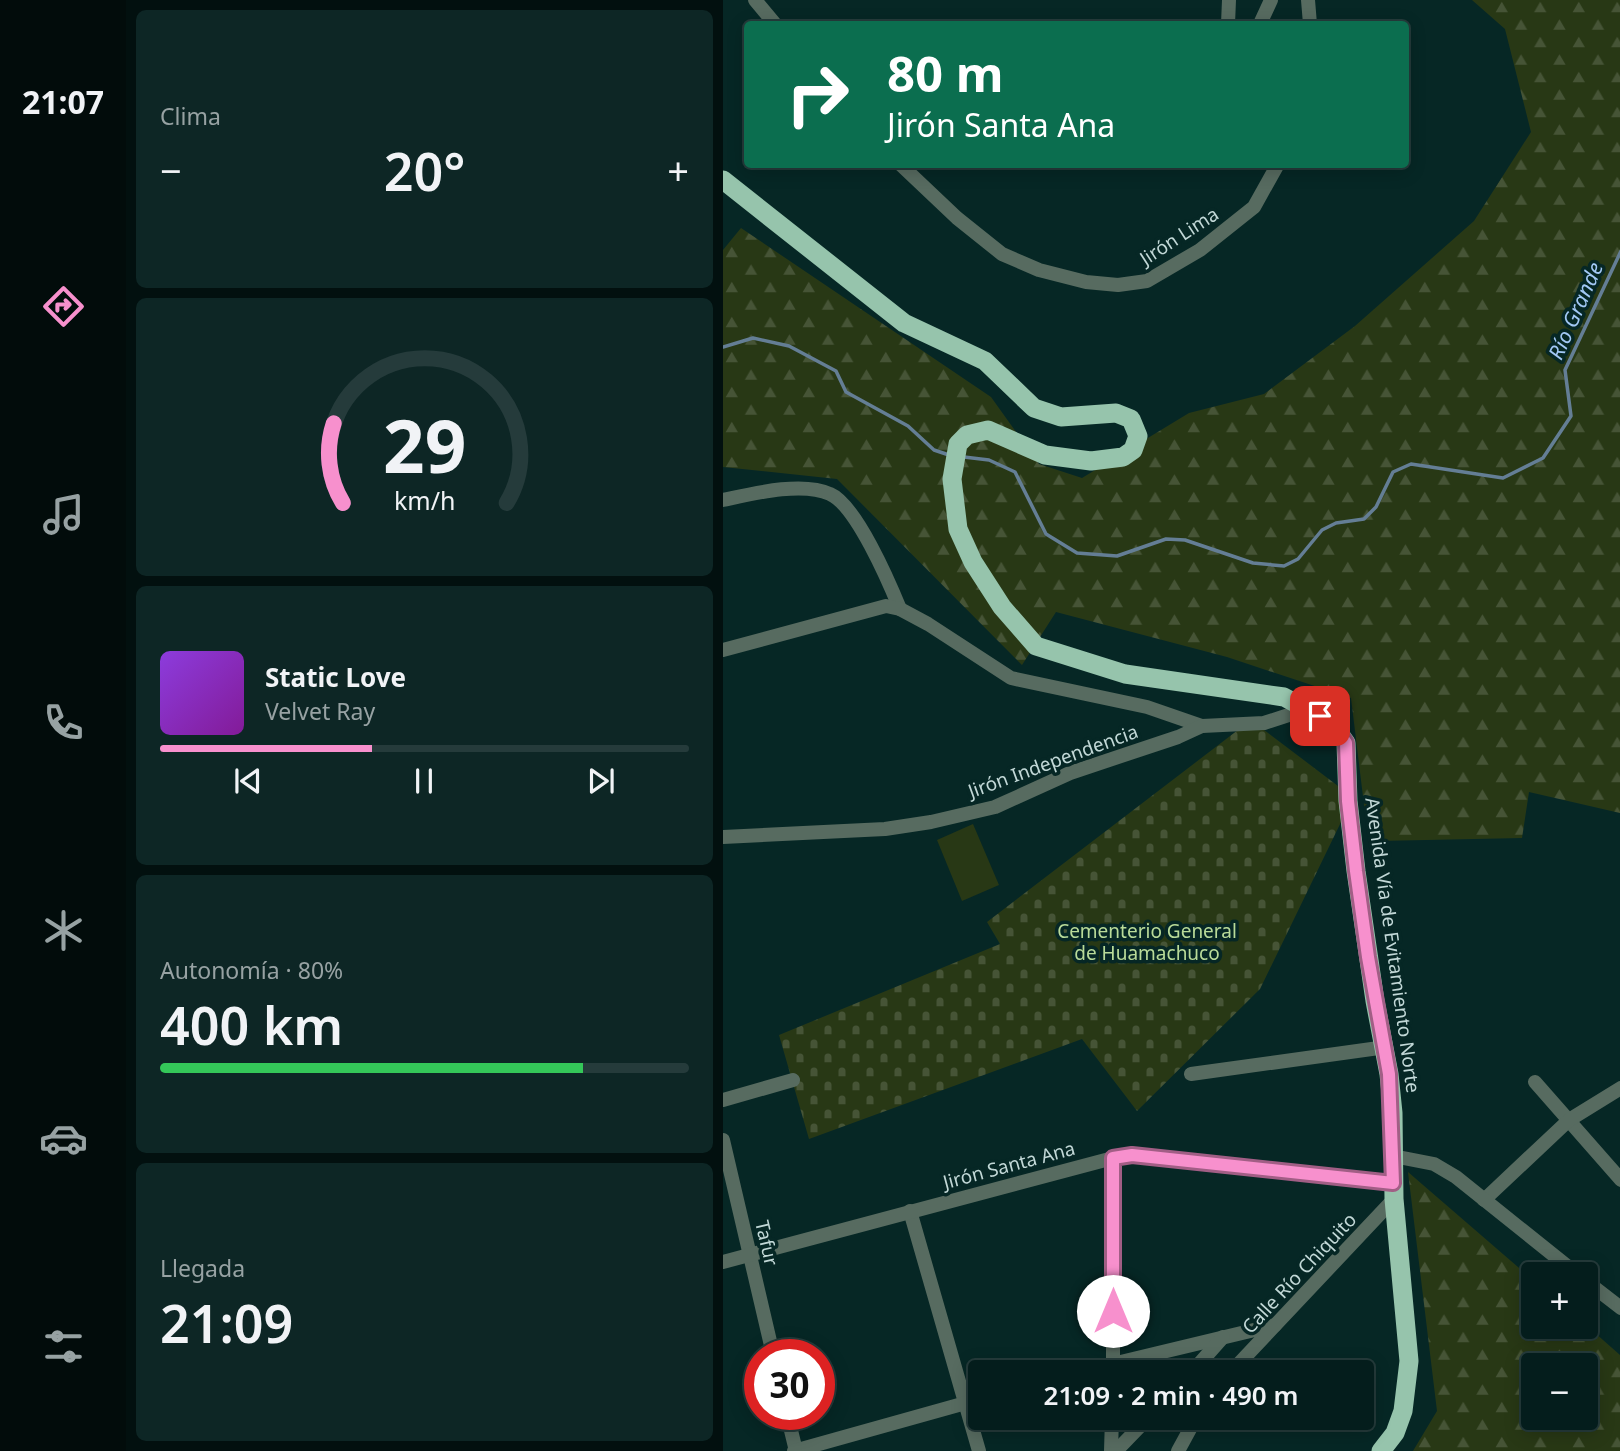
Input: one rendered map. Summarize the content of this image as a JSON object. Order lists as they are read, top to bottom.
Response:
{
  "streets": {
    "highway": ["Avenida Vía de Evitamiento Norte"],
    "street": [
      "Jirón Lima",
      "Jirón Independencia",
      "Jirón Santa Ana",
      "Tafur",
      "Calle Río Chiquito"
    ]
  },
  "crossings": [
    ["Jirón Independencia", "Avenida Vía de Evitamiento Norte"],
    ["Avenida Vía de Evitamiento Norte", "Jirón Santa Ana"],
    ["Avenida Vía de Evitamiento Norte", "Calle Río Chiquito"],
    ["Jirón Santa Ana", "Tafur"],
    ["Jirón Santa Ana", "Calle Río Chiquito"]
  ],
  "water": ["Río Grande"],
  "parks": ["Cementerio General de Huamachuco"],
  "page": {
    "tabs": "21:07",
    "tile": [
      "Clima",
      ["Autonomía · 80%", "400 km"],
      ["Llegada", "21:09"]
    ],
    "turn": ["80 m", "Jirón Santa Ana"],
    "heat": ["−", "20°", "+"],
    "song": ["Static Love", "Velvet Ray"],
    "map_buttons": ["+", "−"],
    "limit": "30",
    "trip": "21:09 · 2 min · 490 m",
    "gauge": ["29", "km/h"]
  }
}
